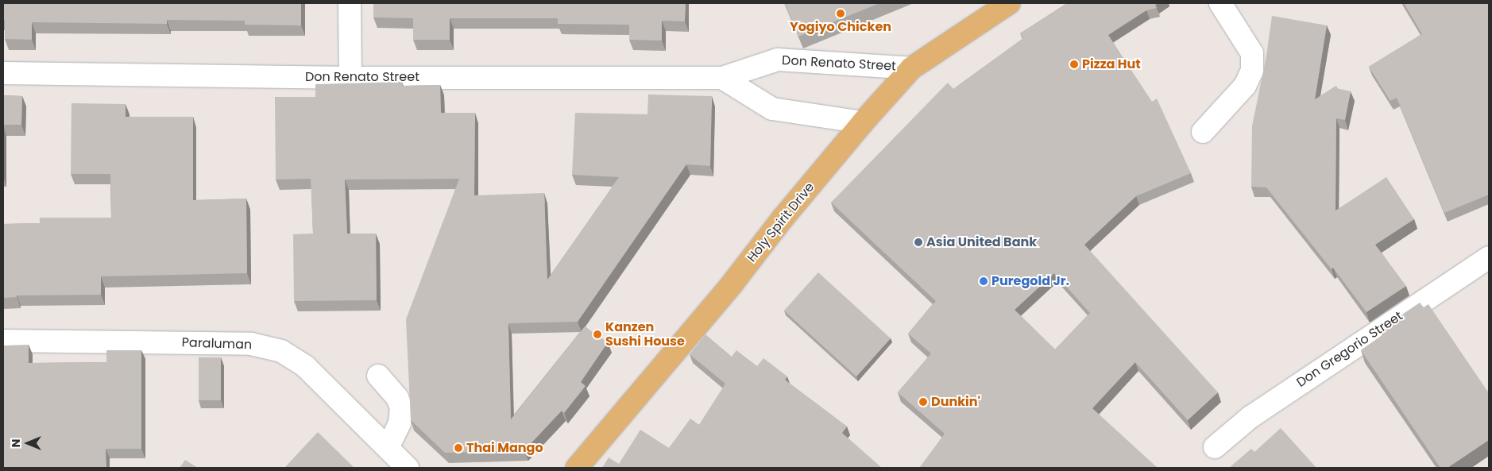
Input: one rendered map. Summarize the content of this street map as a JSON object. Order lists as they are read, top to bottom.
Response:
{
  "streets": {
    "main road": ["Holy Spirit Drive"],
    "street": ["Don Renato Street", "Paraluman", "Don Gregorio Street"]
  },
  "crossings": [
    ["Don Renato Street", "Holy Spirit Drive"]
  ],
  "places": [
    "Yogiyo Chicken",
    "Pizza Hut",
    "Asia United Bank",
    "Puregold Jr.",
    "Kanzen Sushi House",
    "Dunkin'",
    "Thai Mango"
  ],
  "north": "left"
}
